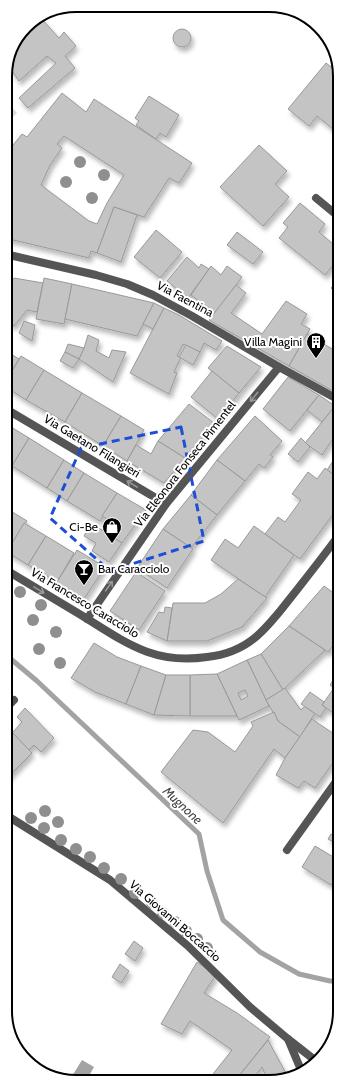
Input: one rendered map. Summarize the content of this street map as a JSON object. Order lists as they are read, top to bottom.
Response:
{
  "streets": {
    "street": [
      "Via Faentina",
      "Via Gaetano Filangieri",
      "Via Eleonora Fonseca Pimentel",
      "Via Francesco Caracciolo",
      "Via Giovanni Boccaccio"
    ]
  },
  "crossings": [
    ["Via Faentina", "Via Eleonora Fonseca Pimentel"],
    ["Via Gaetano Filangieri", "Via Eleonora Fonseca Pimentel"],
    ["Via Eleonora Fonseca Pimentel", "Via Francesco Caracciolo"]
  ],
  "one_way": ["Via Gaetano Filangieri"],
  "water": ["Mugnone"],
  "places": {
    "building": ["Villa Magini"],
    "shop": ["Ci-Be"],
    "bar": ["Bar Caracciolo"]
  }
}
